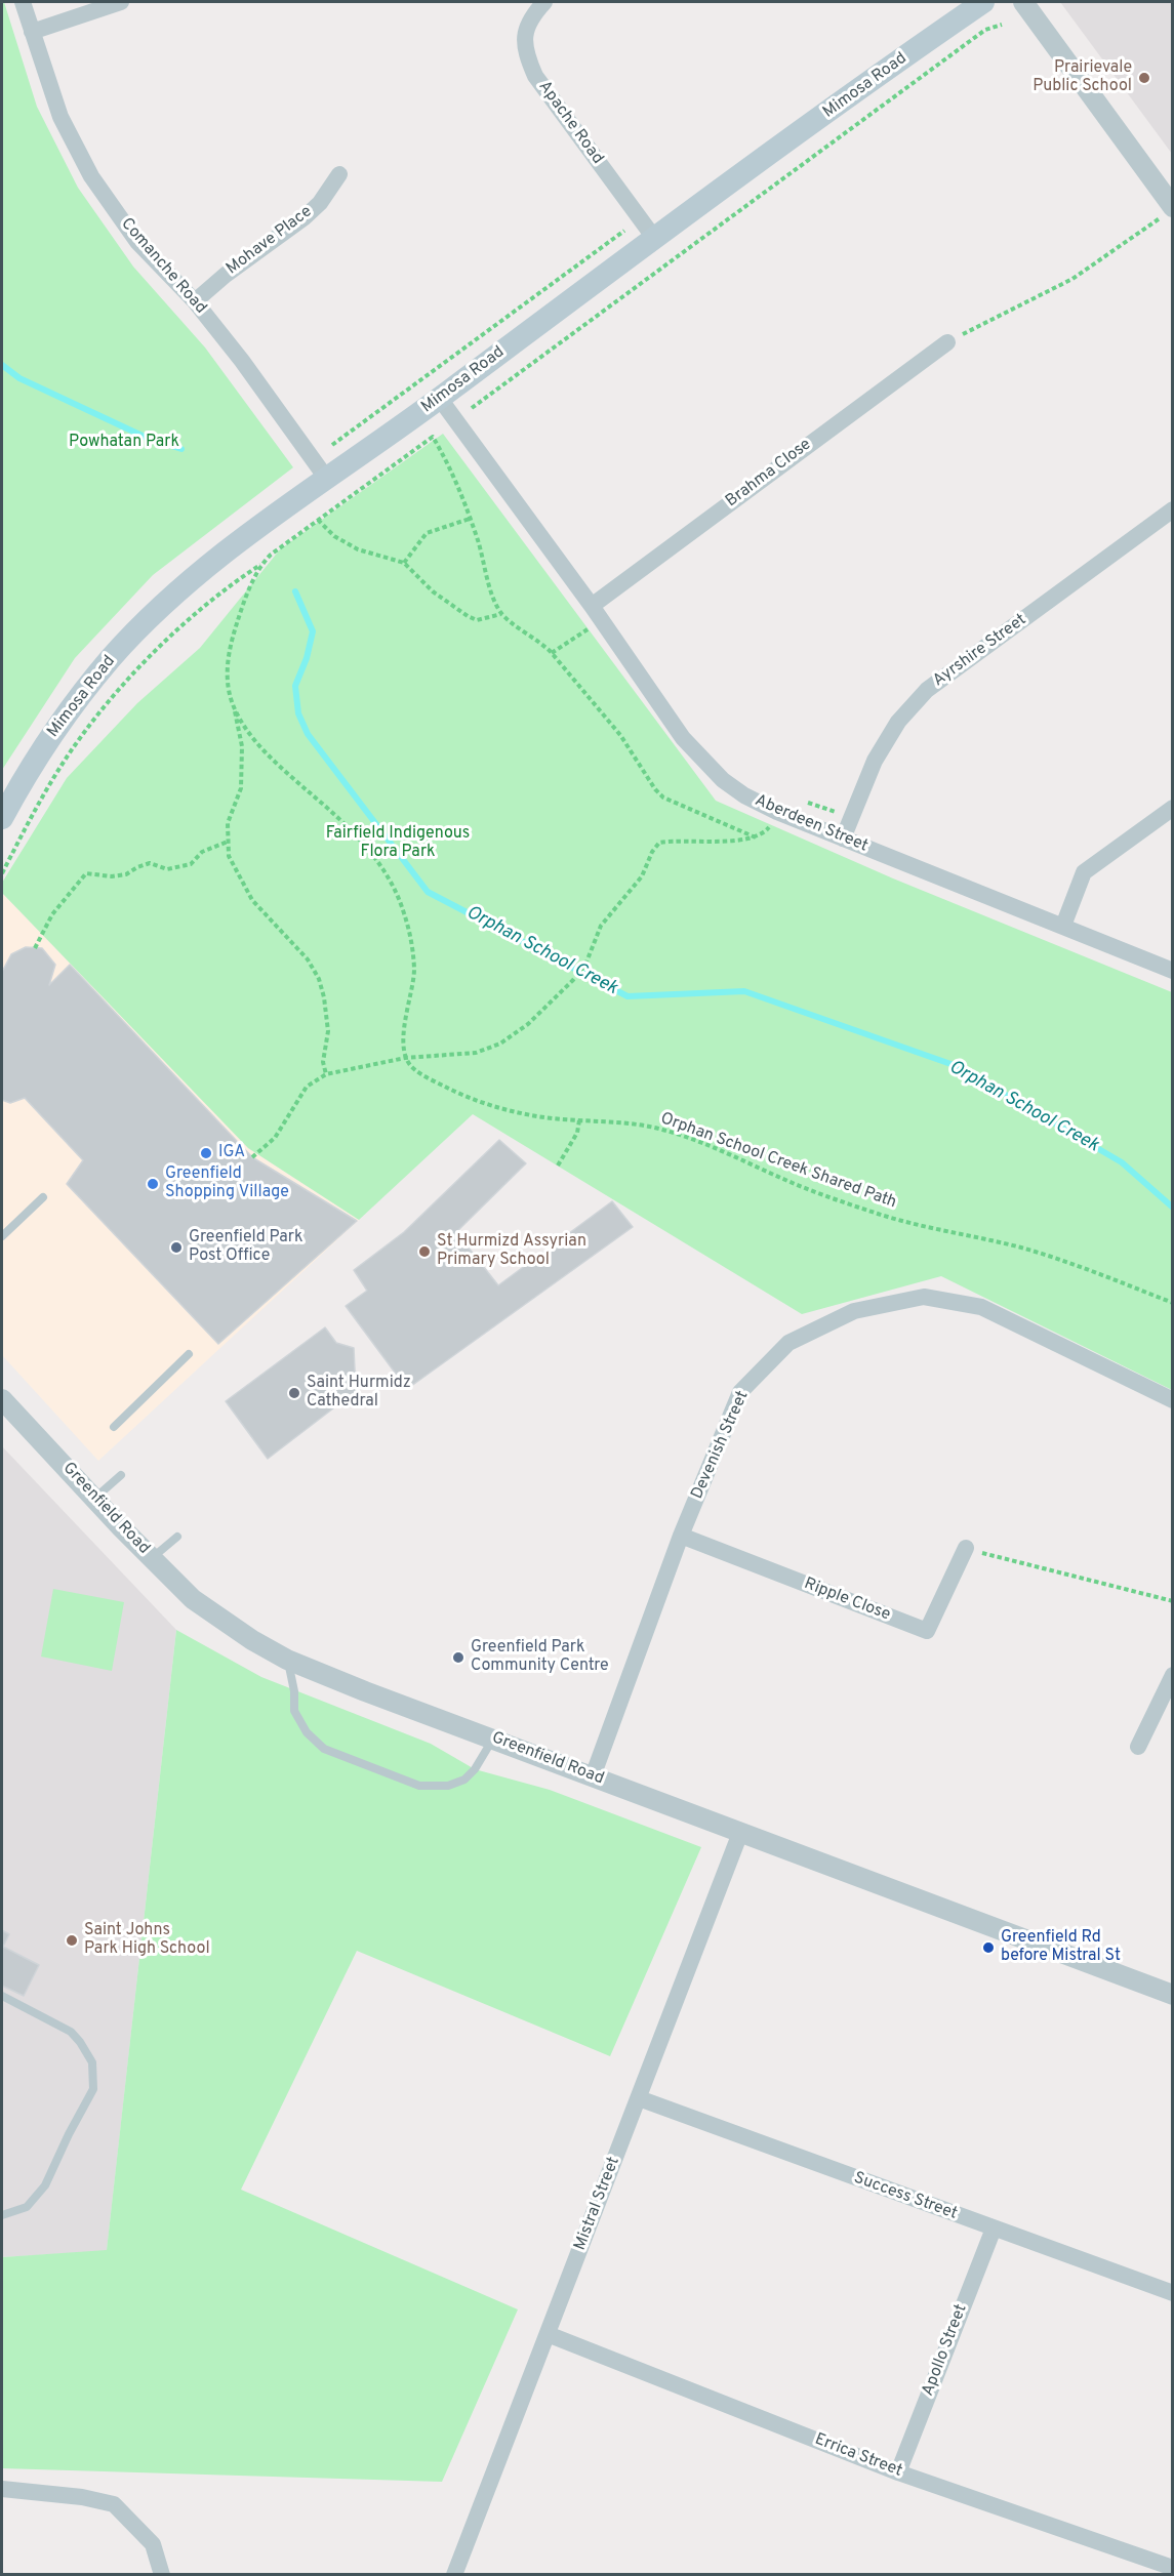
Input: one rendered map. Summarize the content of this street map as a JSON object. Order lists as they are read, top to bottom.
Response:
{
  "streets": {
    "main road": ["Mimosa Road"],
    "street": [
      "Apache Road",
      "Mohave Place",
      "Comanche Road",
      "Brahma Close",
      "Ayrshire Street",
      "Aberdeen Street",
      "Devenish Street",
      "Greenfield Road",
      "Ripple Close",
      "Success Street",
      "Mistral Street",
      "Apollo Street",
      "Errica Street"
    ],
    "path": ["Orphan School Creek Shared Path"]
  },
  "crossings": [
    ["Mimosa Road", "Apache Road"],
    ["Mimosa Road", "Comanche Road"],
    ["Mimosa Road", "Aberdeen Street"],
    ["Mohave Place", "Comanche Road"],
    ["Brahma Close", "Aberdeen Street"],
    ["Ayrshire Street", "Aberdeen Street"],
    ["Devenish Street", "Greenfield Road"],
    ["Devenish Street", "Ripple Close"],
    ["Greenfield Road", "Mistral Street"],
    ["Success Street", "Mistral Street"],
    ["Success Street", "Apollo Street"],
    ["Mistral Street", "Errica Street"],
    ["Apollo Street", "Errica Street"]
  ],
  "water": ["Orphan School Creek"],
  "parks": ["Powhatan Park", "Fairfield Indigenous Flora Park"],
  "places": [
    "Prairievale Public School",
    "IGA",
    "Greenfield Shopping Village",
    "Greenfield Park Post Office",
    "St Hurmizd Assyrian Primary School",
    "Saint Hurmidz Cathedral",
    "Greenfield Park Community Centre",
    "Saint Johns Park High School",
    "Greenfield Rd before Mistral St"
  ]
}
